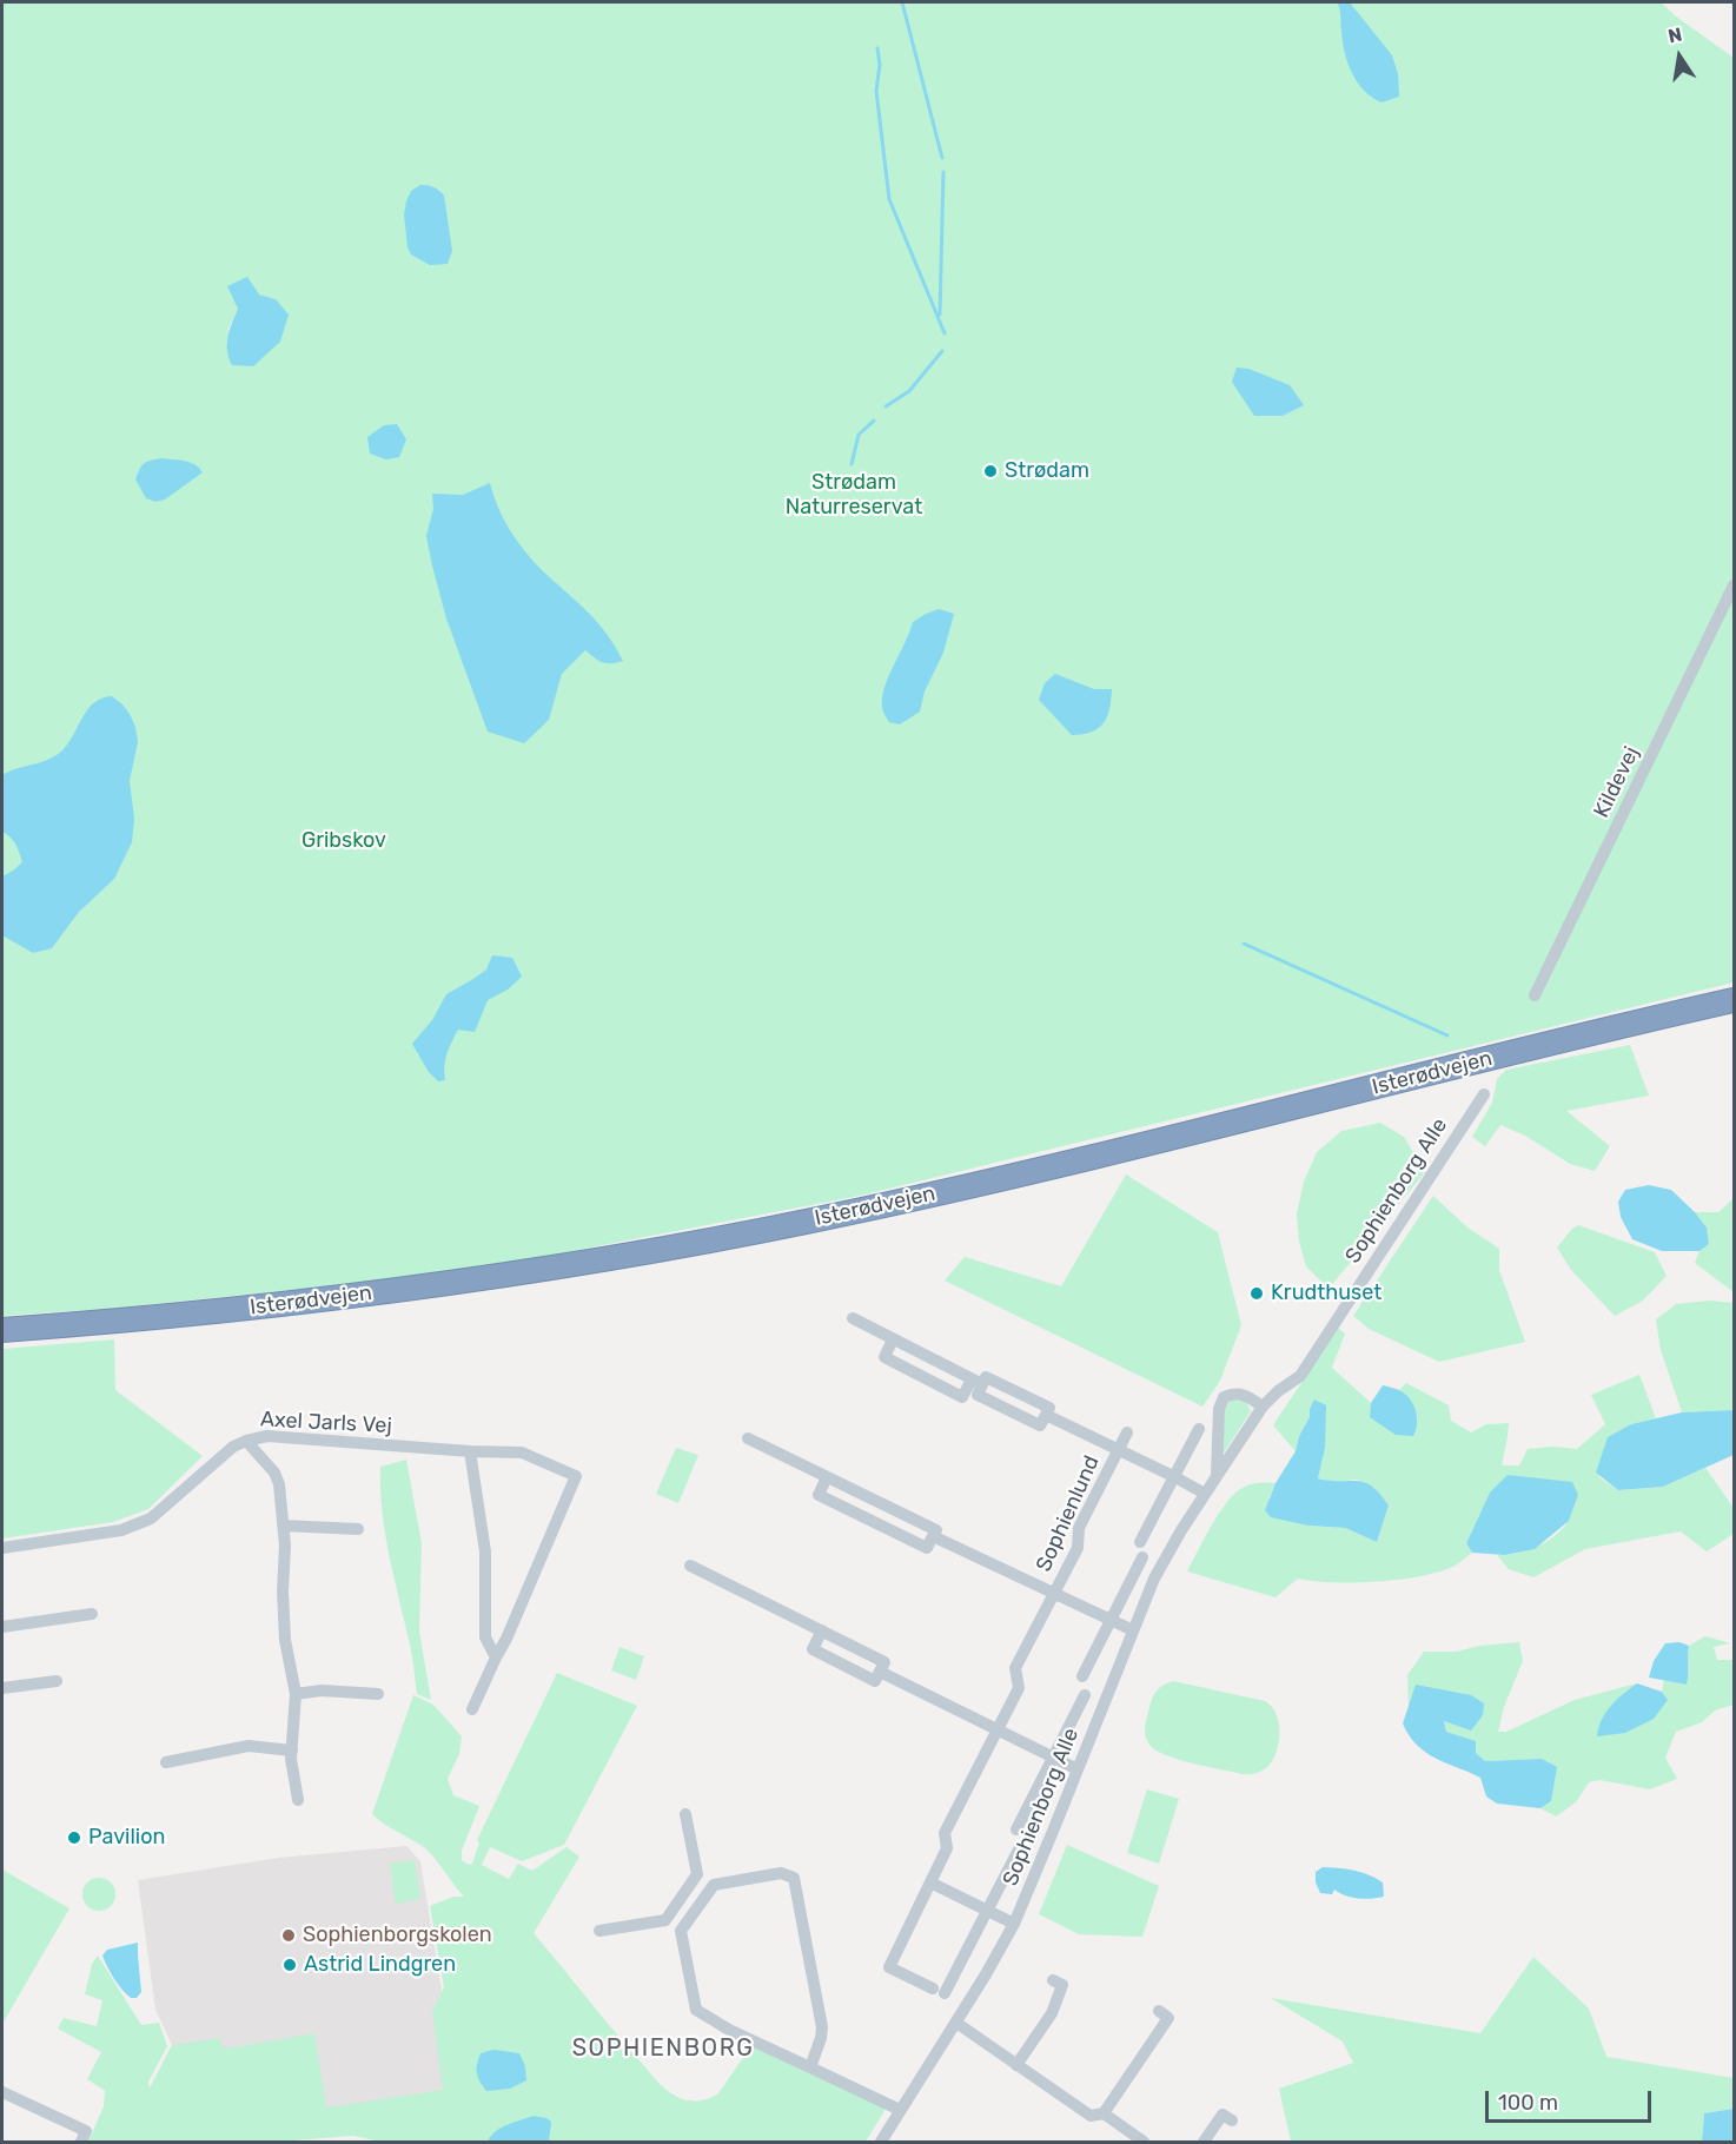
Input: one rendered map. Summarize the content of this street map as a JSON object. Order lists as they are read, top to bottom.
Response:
{
  "streets": {
    "highway": ["Isterødvejen"],
    "street": [
      "Kildevej",
      "Sophienborg Alle",
      "Axel Jarls Vej",
      "Sophienlund"
    ]
  },
  "crossings": [
    ["Sophienborg Alle", "Sophienlund"]
  ],
  "districts": ["SOPHIENBORG"],
  "parks": ["Strødam Naturreservat", "Gribskov"],
  "places": [
    "Strødam",
    "Krudthuset",
    "Pavilion",
    "Sophienborgskolen",
    "Astrid Lindgren"
  ],
  "scale_bar": "100 m",
  "north": "top"
}
